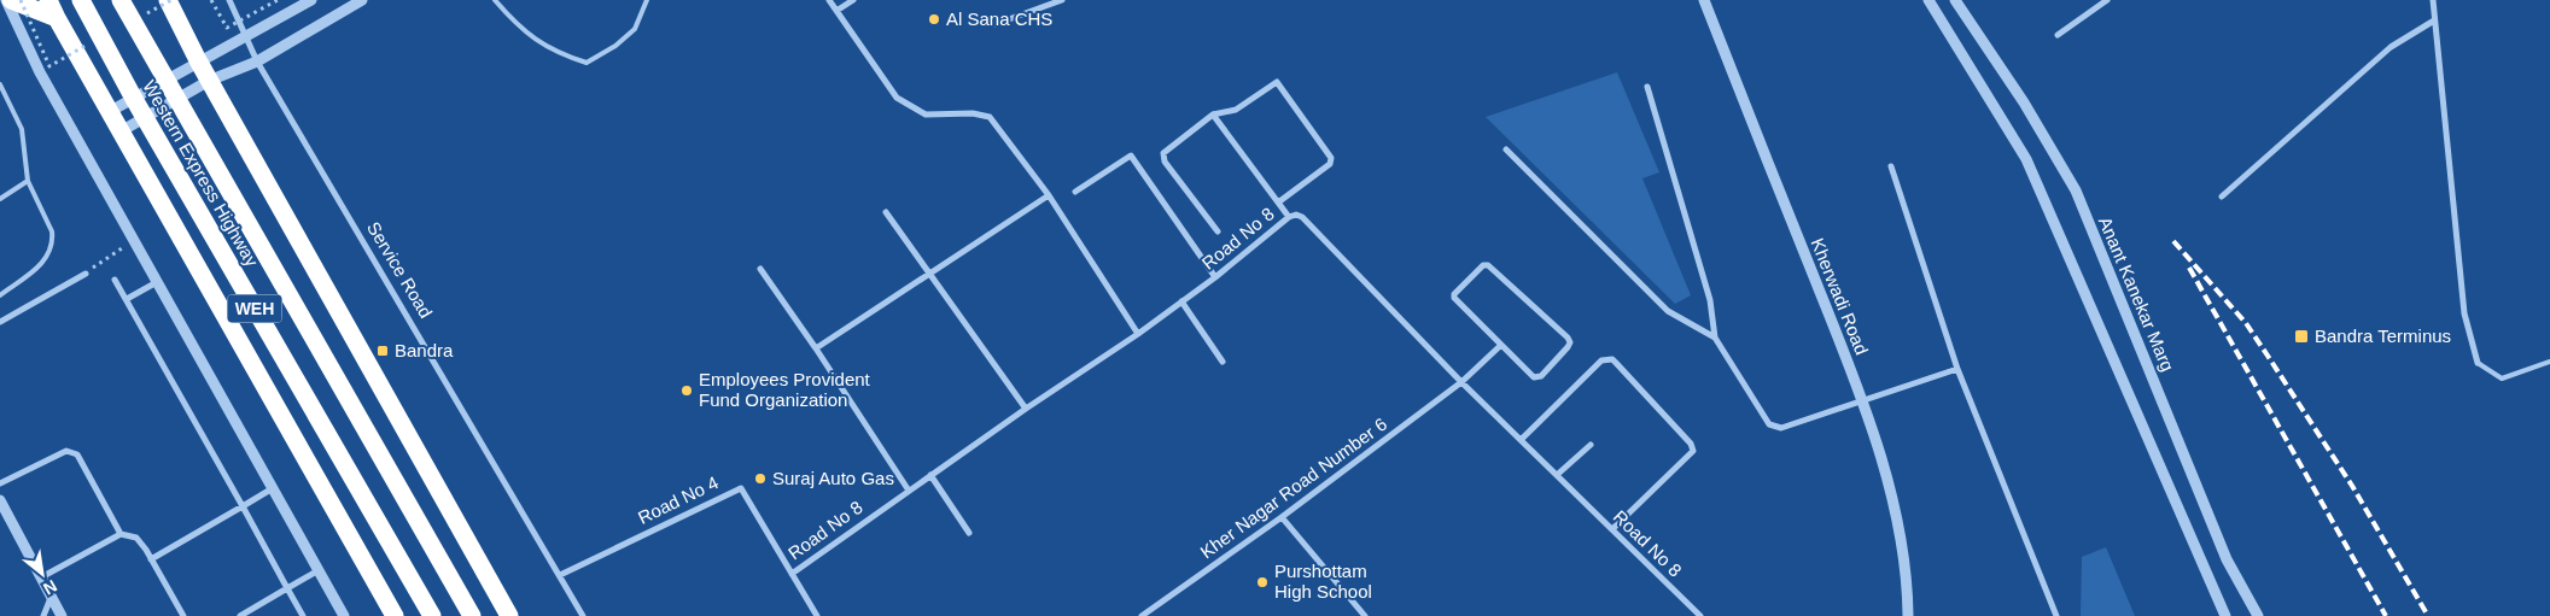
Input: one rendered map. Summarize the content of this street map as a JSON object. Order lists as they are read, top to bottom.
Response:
{
  "streets": {
    "highway": ["Western Express Highway", "WEH"],
    "street": [
      "Road No 8",
      "Service Road",
      "Anant Kanekar Marg",
      "Kherwadi Road",
      "Kher Nagar Road Number 6",
      "Road No 4"
    ]
  },
  "crossings": [
    ["Road No 8", "Kher Nagar Road Number 6"],
    ["Road No 8", "Road No 4"],
    ["Service Road", "Road No 4"]
  ],
  "places": {
    "other": [
      "Al Sana CHS",
      "Employees Provident Fund Organization",
      "Suraj Auto Gas",
      "Purshottam High School"
    ],
    "transit": ["Bandra Terminus", "Bandra"]
  },
  "north": "bottom right"
}
